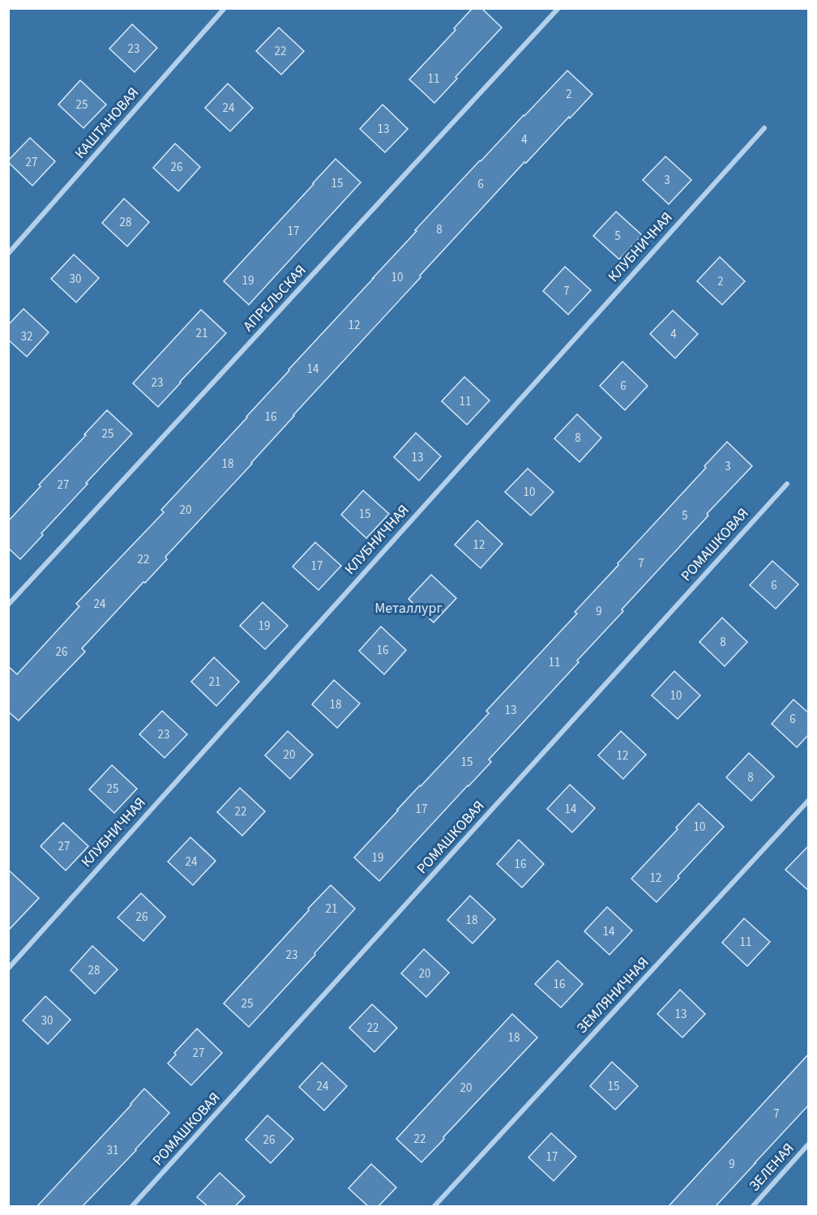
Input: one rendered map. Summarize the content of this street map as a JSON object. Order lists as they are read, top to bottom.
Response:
{
  "streets": {
    "street": [
      "КАШТАНОВАЯ",
      "КЛУБНИЧНАЯ",
      "АПРЕЛЬСКАЯ",
      "РОМАШКОВАЯ",
      "ЗЕМЛЯНИЧНАЯ",
      "ЗЕЛЕНАЯ"
    ]
  },
  "parks": ["Металлург"],
  "house_numbers": [
    "23",
    "22",
    "11",
    "2",
    "25",
    "24",
    "13",
    "4",
    "27",
    "26",
    "3",
    "15",
    "6",
    "28",
    "8",
    "17",
    "5",
    "10",
    "30",
    "19",
    "2",
    "7",
    "12",
    "21",
    "4",
    "32",
    "14",
    "23",
    "6",
    "11",
    "16",
    "25",
    "8",
    "13",
    "18",
    "3",
    "27",
    "10",
    "20",
    "15",
    "5",
    "12",
    "22",
    "7",
    "17",
    "6",
    "24",
    "9",
    "19",
    "8",
    "16",
    "26",
    "11",
    "21",
    "10",
    "18",
    "13",
    "6",
    "23",
    "20",
    "12",
    "15",
    "8",
    "25",
    "17",
    "14",
    "22",
    "10",
    "27",
    "19",
    "24",
    "16",
    "12",
    "21",
    "26",
    "18",
    "14",
    "11",
    "23",
    "28",
    "20",
    "16",
    "25",
    "13",
    "30",
    "22",
    "18",
    "27",
    "24",
    "15",
    "20",
    "7",
    "22",
    "26",
    "31",
    "17",
    "9"
  ]
}
